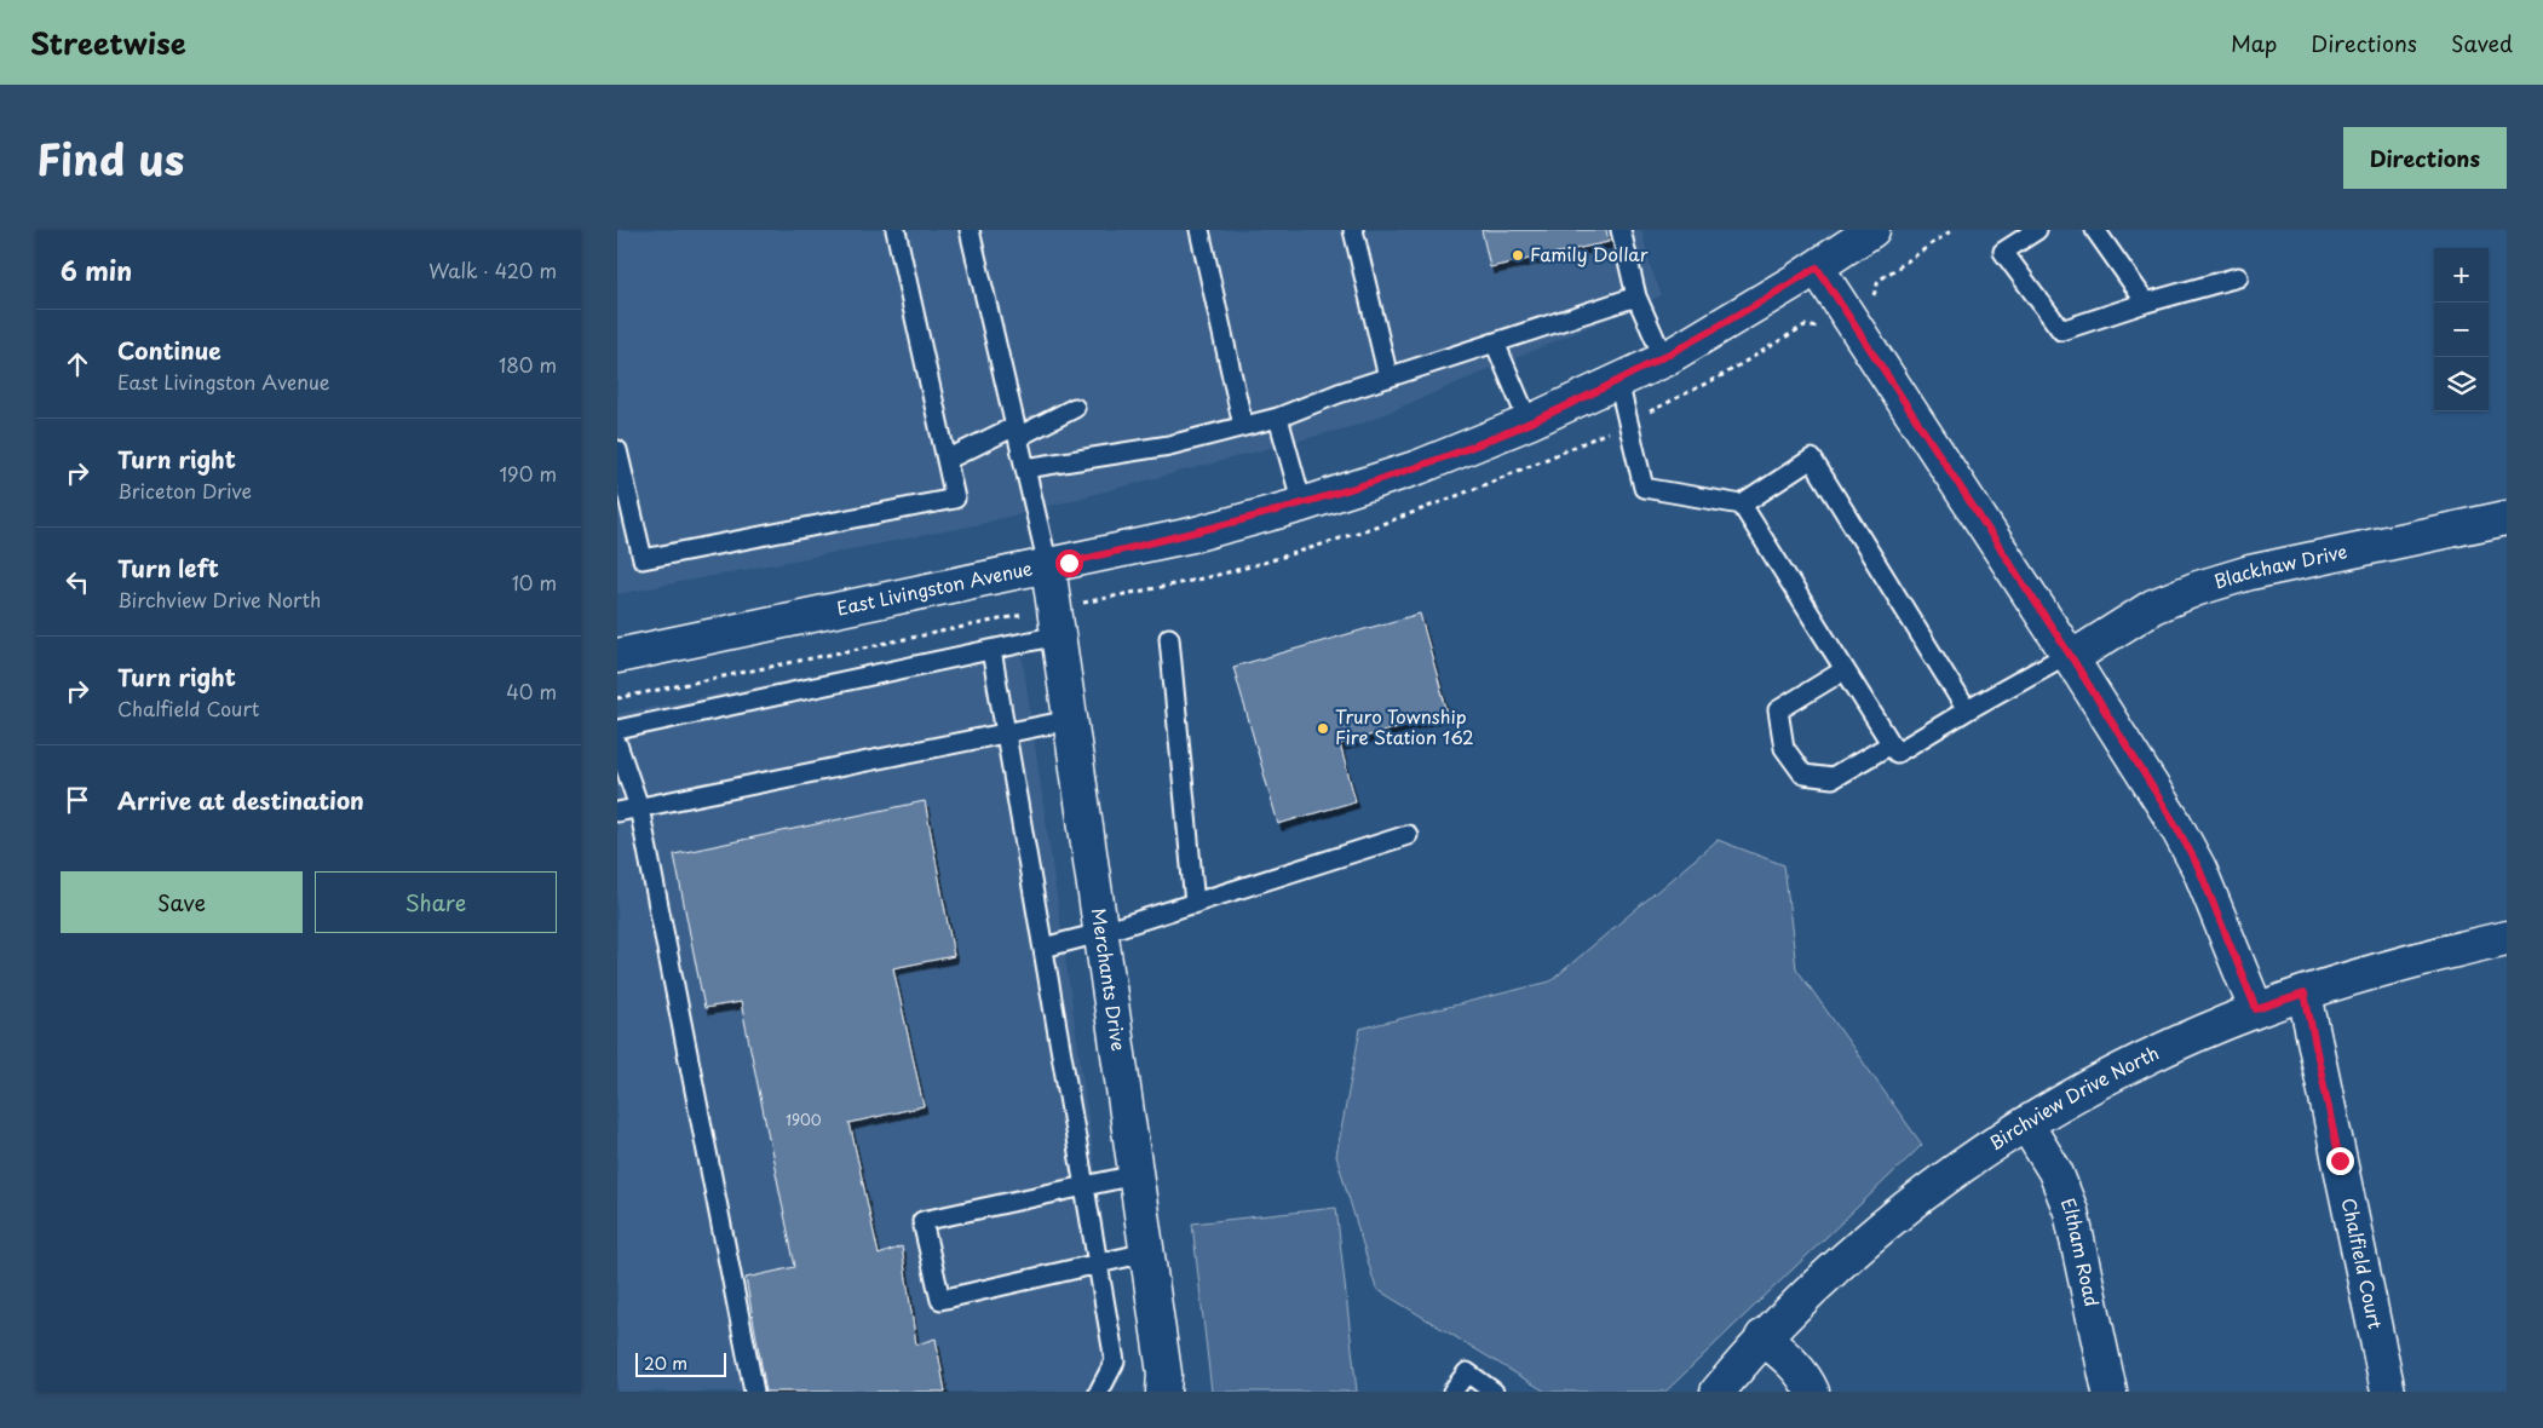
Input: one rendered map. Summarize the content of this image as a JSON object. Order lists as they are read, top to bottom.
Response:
{
  "streets": {
    "street": [
      "Blackhaw Drive",
      "East Livingston Avenue",
      "Merchants Drive",
      "Birchview Drive North",
      "Eltham Road",
      "Chalfield Court"
    ]
  },
  "crossings": [
    ["East Livingston Avenue", "Merchants Drive"],
    ["Birchview Drive North", "Eltham Road"],
    ["Birchview Drive North", "Chalfield Court"]
  ],
  "places": ["Family Dollar", "Truro Township Fire Station 162"],
  "house_numbers": ["1900"],
  "scale_bar": "20 m",
  "page": {
    "header": "Streetwise",
    "nav": ["Map", "Directions", "Saved"],
    "title": "Find us",
    "buttons": [
      "Directions",
      ["Save", "Share"]
    ],
    "heading": ["6 min", "Walk · 420 m"],
    "map_buttons": ["+", "−"],
    "list": [
      ["Continue", "East Livingston Avenue", "180 m"],
      ["Turn right", "Briceton Drive", "190 m"],
      ["Turn left", "Birchview Drive North", "10 m"],
      ["Turn right", "Chalfield Court", "40 m"],
      "Arrive at destination"
    ],
    "scale": "20 m"
  }
}
